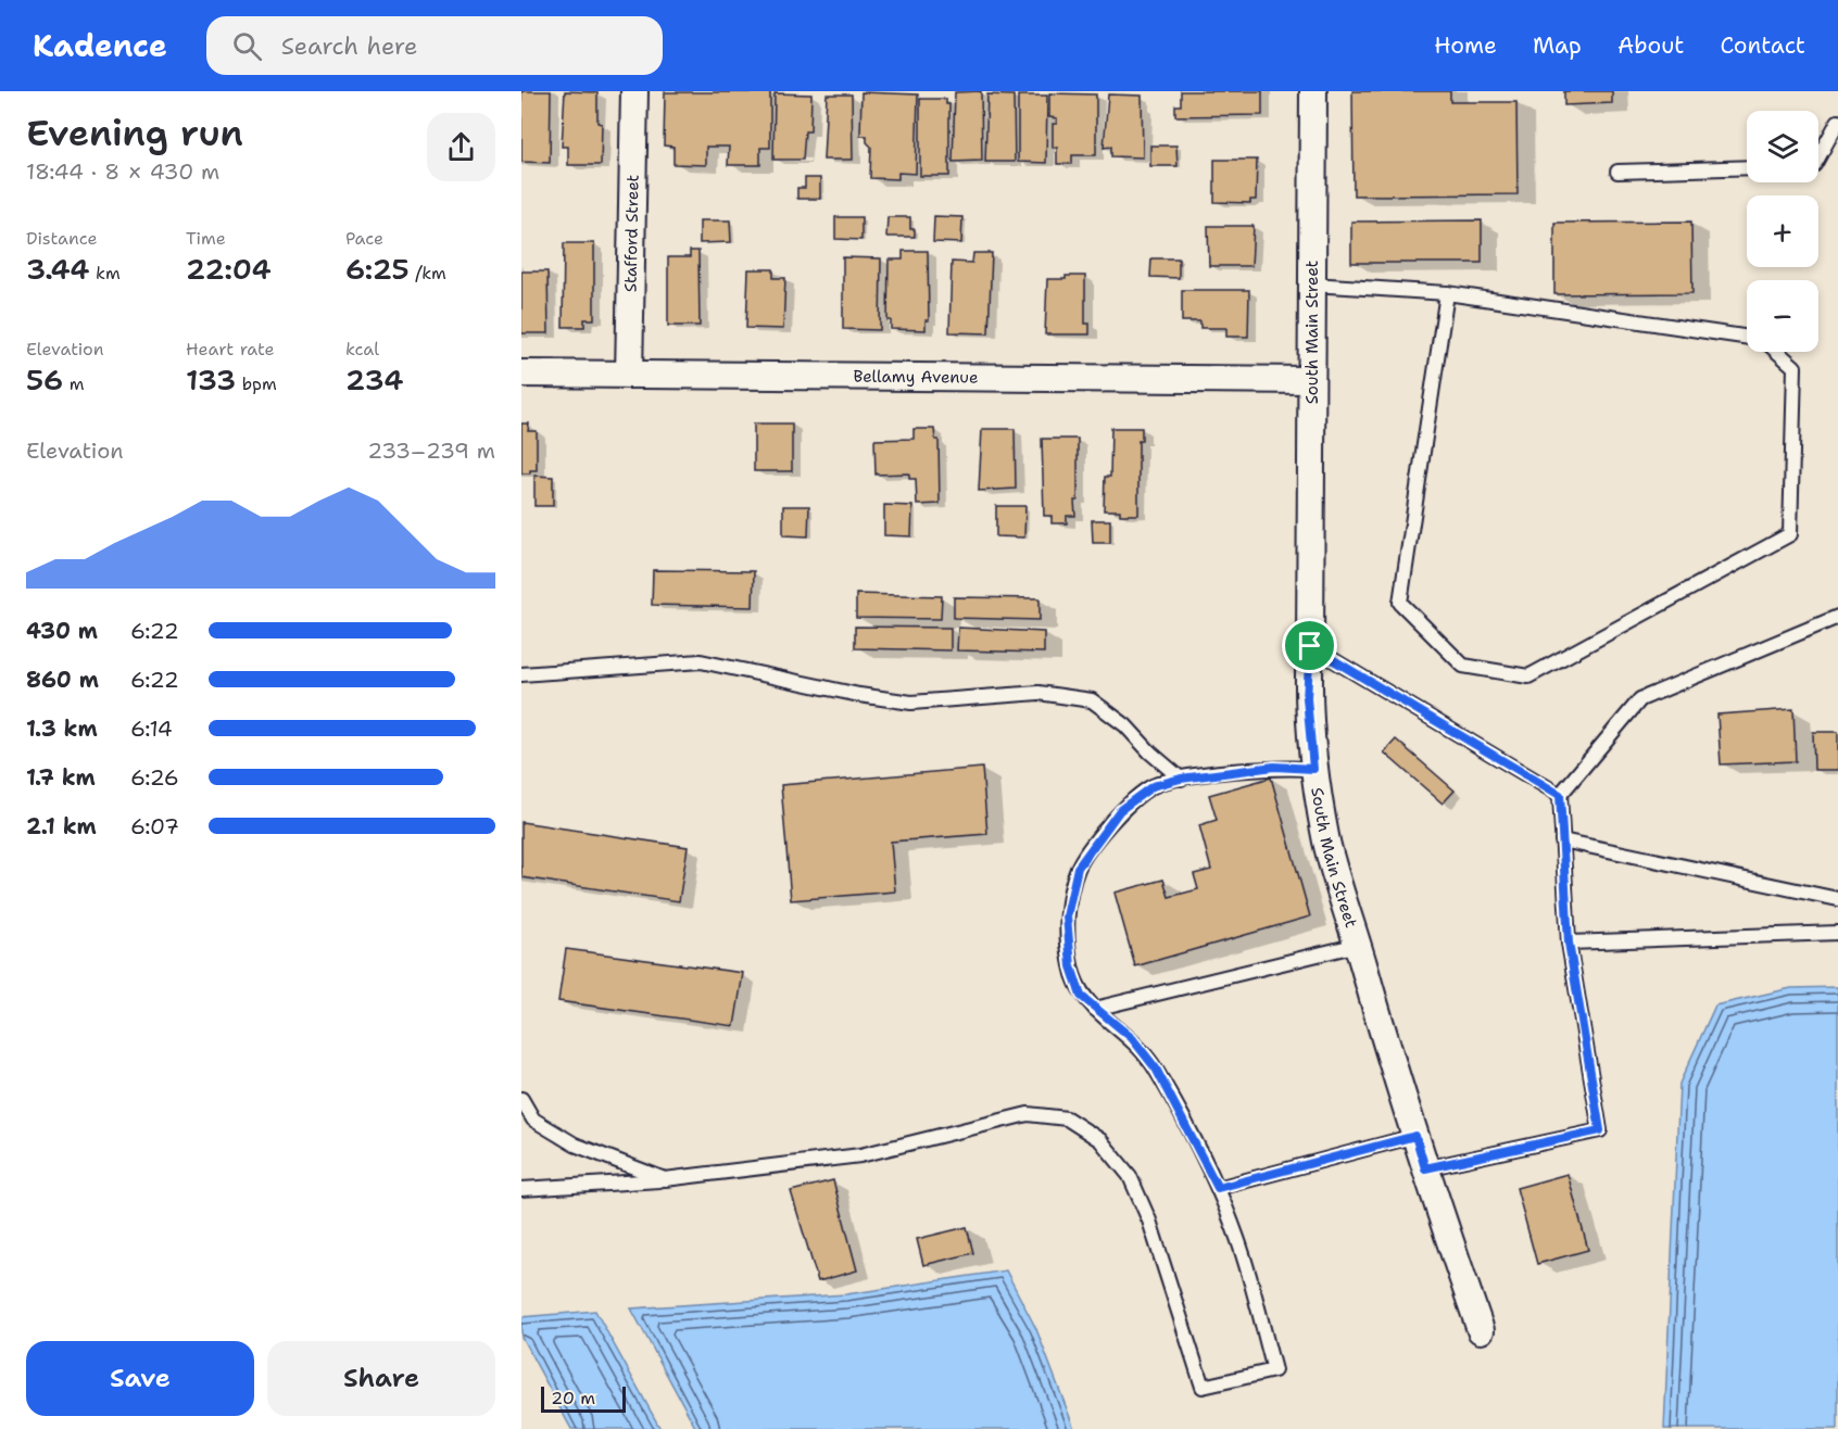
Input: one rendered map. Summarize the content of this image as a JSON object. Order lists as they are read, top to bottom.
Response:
{
  "streets": {
    "street": ["Stafford Street", "South Main Street", "Bellamy Avenue"]
  },
  "crossings": [
    ["Stafford Street", "Bellamy Avenue"],
    ["South Main Street", "Bellamy Avenue"]
  ],
  "scale_bar": "20 m",
  "page": {
    "header": "Kadence",
    "search": "Search here",
    "nav": [
      "Home",
      "Map",
      "About",
      "Contact"
    ],
    "heading": ["Evening run", "18:44 · 8 × 430 m"],
    "map_buttons": ["+", "−"],
    "stats": [
      ["Distance", "3.44 km"],
      ["Time", "22:04"],
      ["Pace", "6:25 /km"],
      ["Elevation", "56 m"],
      ["Heart rate", "133 bpm"],
      ["kcal", "234"]
    ],
    "chart": ["Elevation", "233–239 m"],
    "list": [
      {
        "name": "430 m",
        "note": "6:22"
      },
      {
        "name": "860 m",
        "note": "6:22"
      },
      {
        "name": "1.3 km",
        "note": "6:14"
      },
      {
        "name": "1.7 km",
        "note": "6:26"
      },
      {
        "name": "2.1 km",
        "note": "6:07"
      }
    ],
    "buttons": ["Save", "Share"],
    "scale": "20 m"
  }
}
